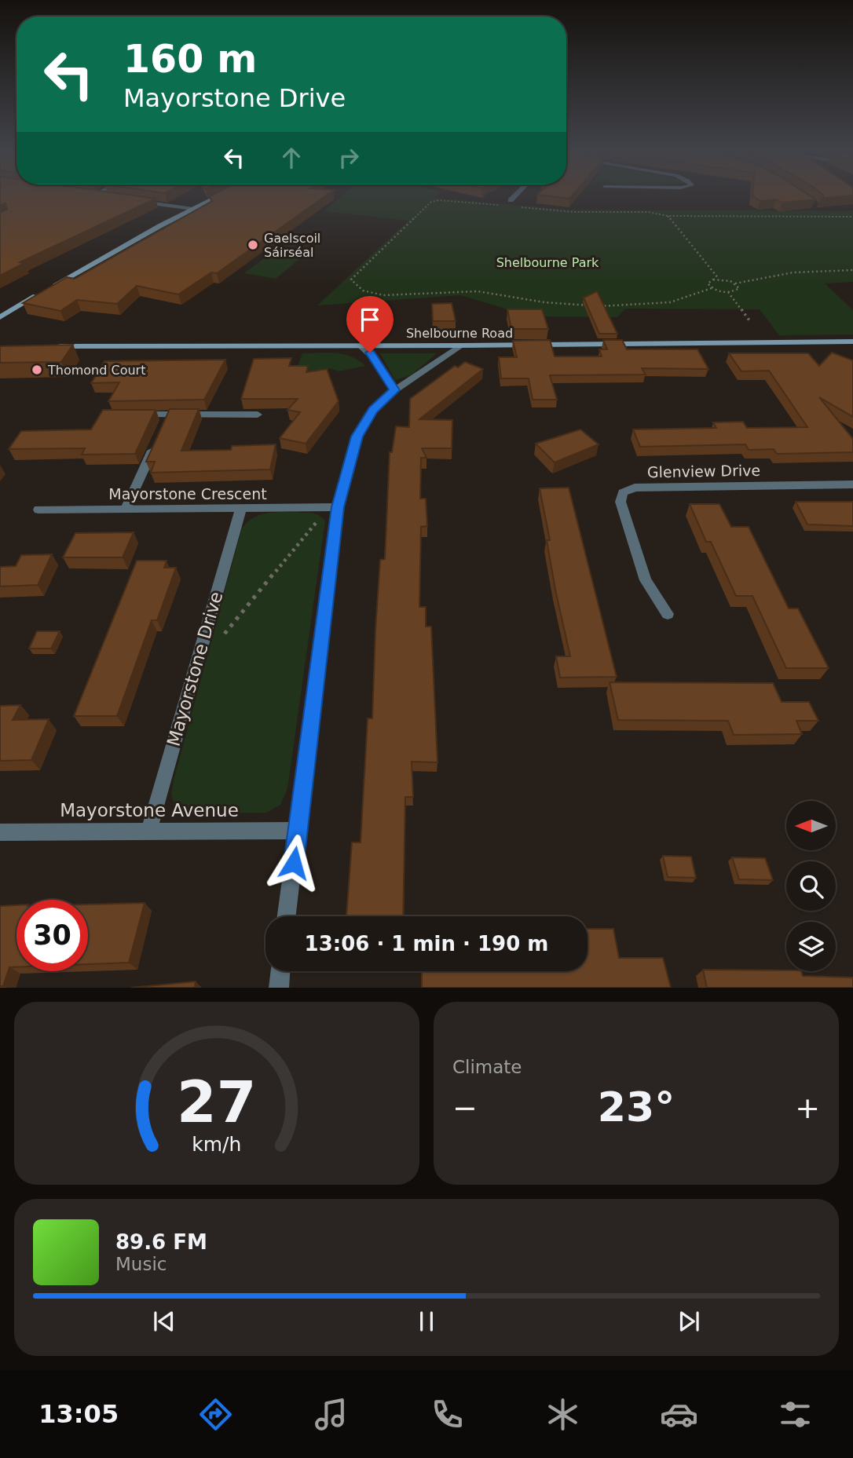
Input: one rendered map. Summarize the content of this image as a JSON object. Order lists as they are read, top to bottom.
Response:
{
  "streets": {
    "main road": ["Shelbourne Road"],
    "street": [
      "Glenview Drive",
      "Mayorstone Crescent",
      "Mayorstone Drive",
      "Mayorstone Avenue"
    ]
  },
  "crossings": [
    ["Mayorstone Crescent", "Mayorstone Drive"],
    ["Mayorstone Drive", "Mayorstone Avenue"]
  ],
  "parks": ["Shelbourne Park"],
  "places": ["Gaelscoil Sáirséal", "Thomond Court"],
  "north": "left",
  "page": {
    "turn": ["160 m", "Mayorstone Drive"],
    "limit": "30",
    "trip": "13:06 · 1 min · 190 m",
    "tile": "Climate",
    "heat": ["−", "23°", "+"],
    "song": ["89.6 FM", "Music"],
    "tabs": "13:05",
    "gauge": ["27", "km/h"]
  }
}
